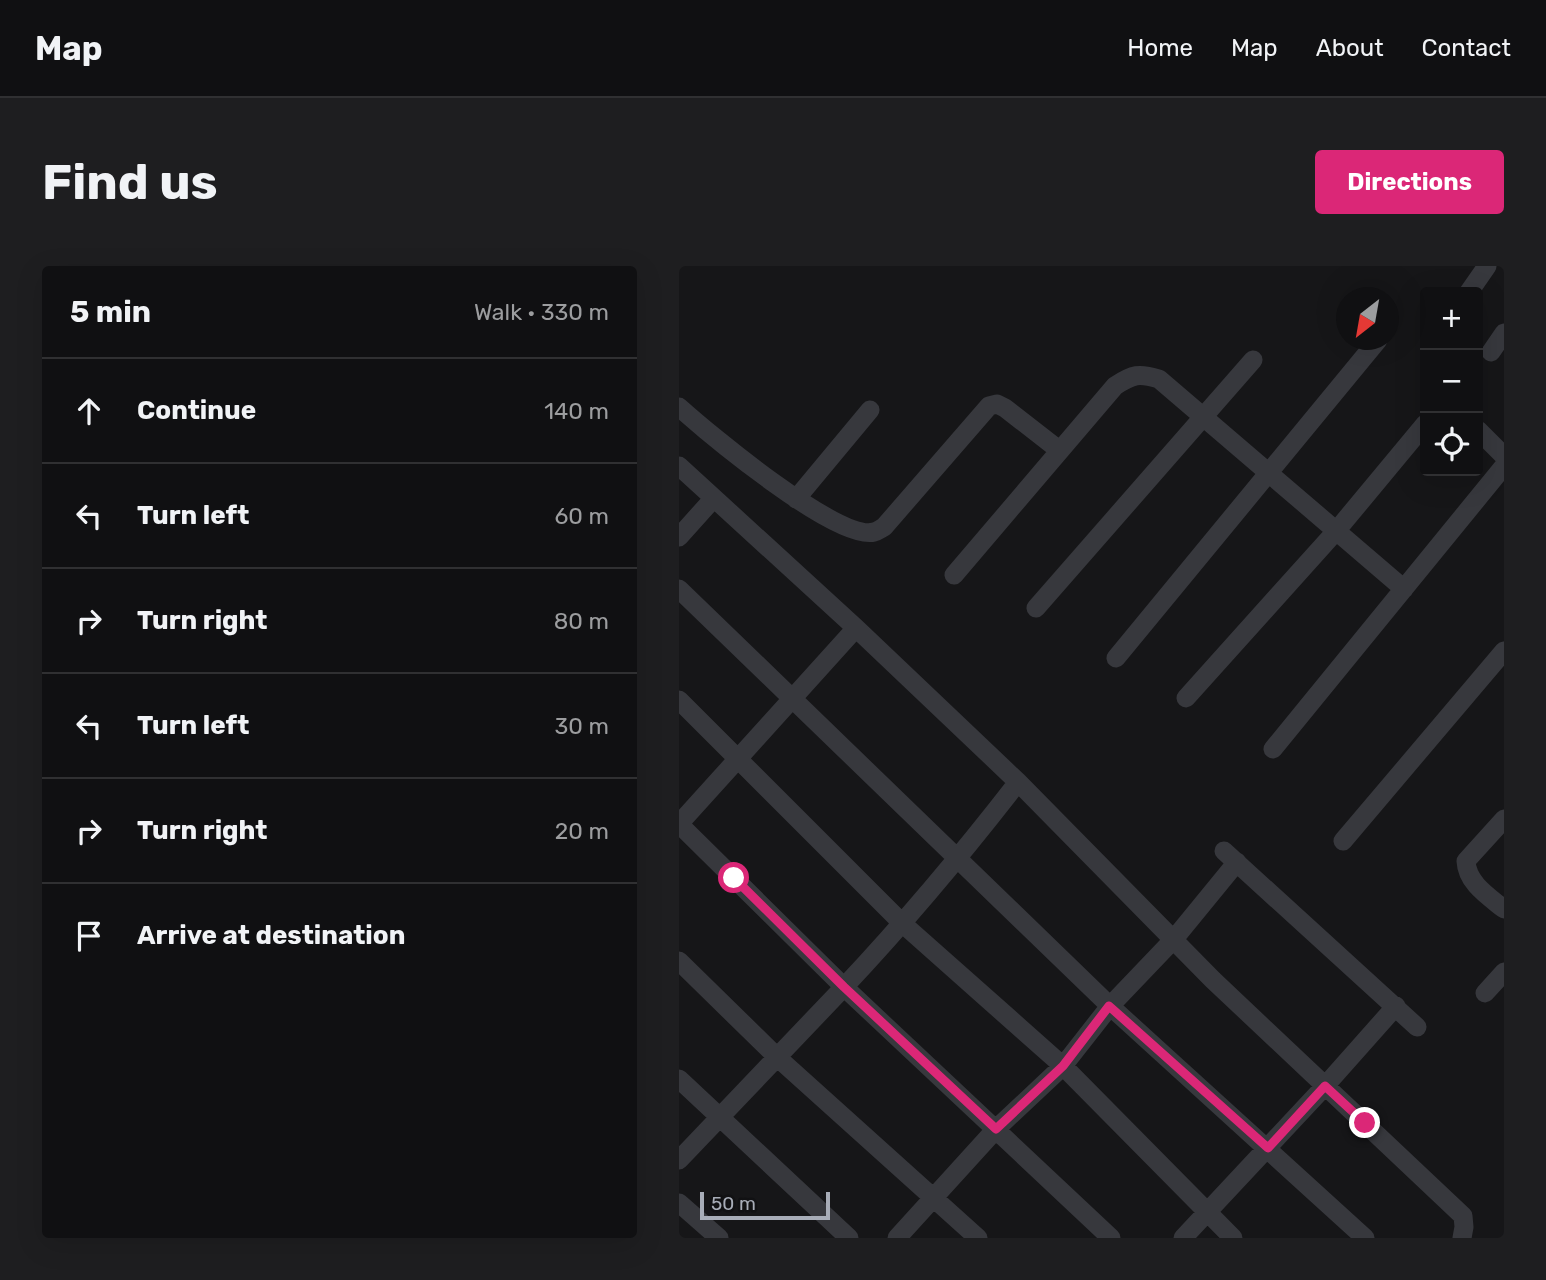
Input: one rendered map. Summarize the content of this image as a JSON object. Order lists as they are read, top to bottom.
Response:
{
  "scale_bar": "50 m",
  "north": "bottom left",
  "page": {
    "header": "Map",
    "nav": [
      "Home",
      "Map",
      "About",
      "Contact"
    ],
    "buttons": "Directions",
    "title": "Find us",
    "heading": ["5 min", "Walk · 330 m"],
    "map_buttons": ["+", "−"],
    "list": [
      ["Continue", "140 m"],
      ["Turn left", "60 m"],
      ["Turn right", "80 m"],
      ["Turn left", "30 m"],
      ["Turn right", "20 m"],
      "Arrive at destination"
    ],
    "scale": "50 m"
  }
}
